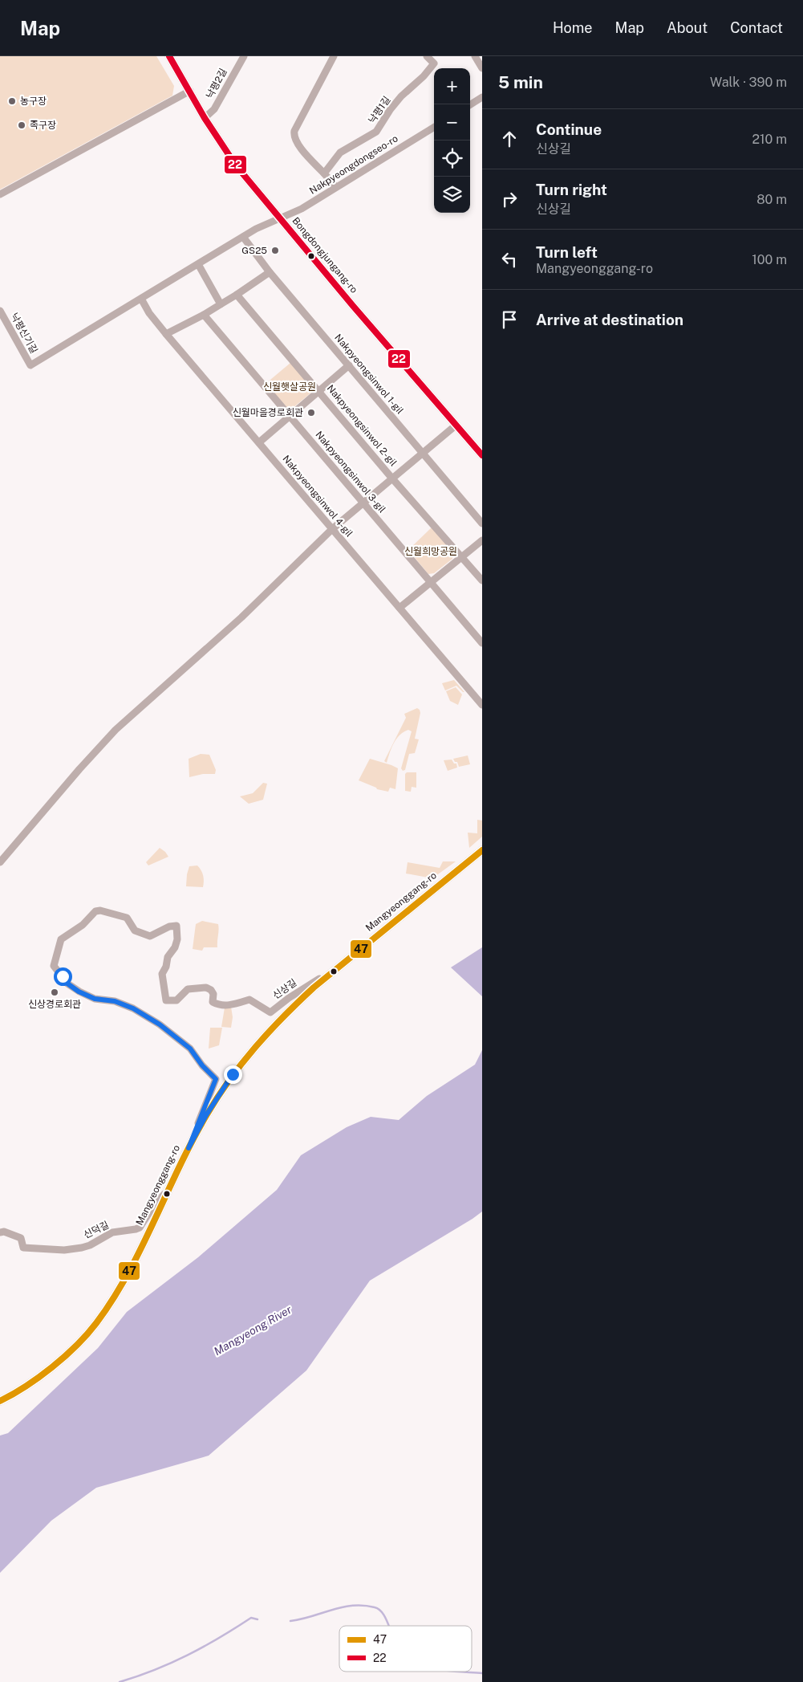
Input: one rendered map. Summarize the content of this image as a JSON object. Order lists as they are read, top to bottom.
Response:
{
  "streets": {
    "street": [
      "낙평2길",
      "낙평1길",
      "Nakpyeongdongseo-ro",
      "Bongdongjungang-ro",
      "낙평신기길",
      "Nakpyeongsinwol 1-gil",
      "Nakpyeongsinwol 2-gil",
      "Nakpyeongsinwol 3-gil",
      "Nakpyeongsinwol 4-gil",
      "Mangyeonggang-ro",
      "신상길",
      "신덕길"
    ]
  },
  "crossings": [
    ["낙평2길", "Bongdongjungang-ro"],
    ["Nakpyeongdongseo-ro", "Bongdongjungang-ro"],
    ["Nakpyeongdongseo-ro", "낙평신기길"],
    ["Nakpyeongdongseo-ro", "Nakpyeongsinwol 1-gil"],
    ["Nakpyeongdongseo-ro", "Nakpyeongsinwol 4-gil"],
    ["Mangyeonggang-ro", "신상길"],
    ["Mangyeonggang-ro", "신덕길"]
  ],
  "water": ["Mangyeong River"],
  "parks": ["신월햇살공원", "신월희망공원"],
  "places": [
    "농구장",
    "족구장",
    "GS25",
    "신월마을경로회관",
    "신상경로회관"
  ],
  "lines": ["transit line 22", "transit line 47"],
  "legend": ["47", "22"],
  "page": {
    "header": "Map",
    "nav": [
      "Home",
      "Map",
      "About",
      "Contact"
    ],
    "heading": ["5 min", "Walk · 390 m"],
    "map_buttons": ["+", "−"],
    "list": [
      ["Continue", "신상길", "210 m"],
      ["Turn right", "신상길", "80 m"],
      ["Turn left", "Mangyeonggang-ro", "100 m"],
      "Arrive at destination"
    ]
  }
}
